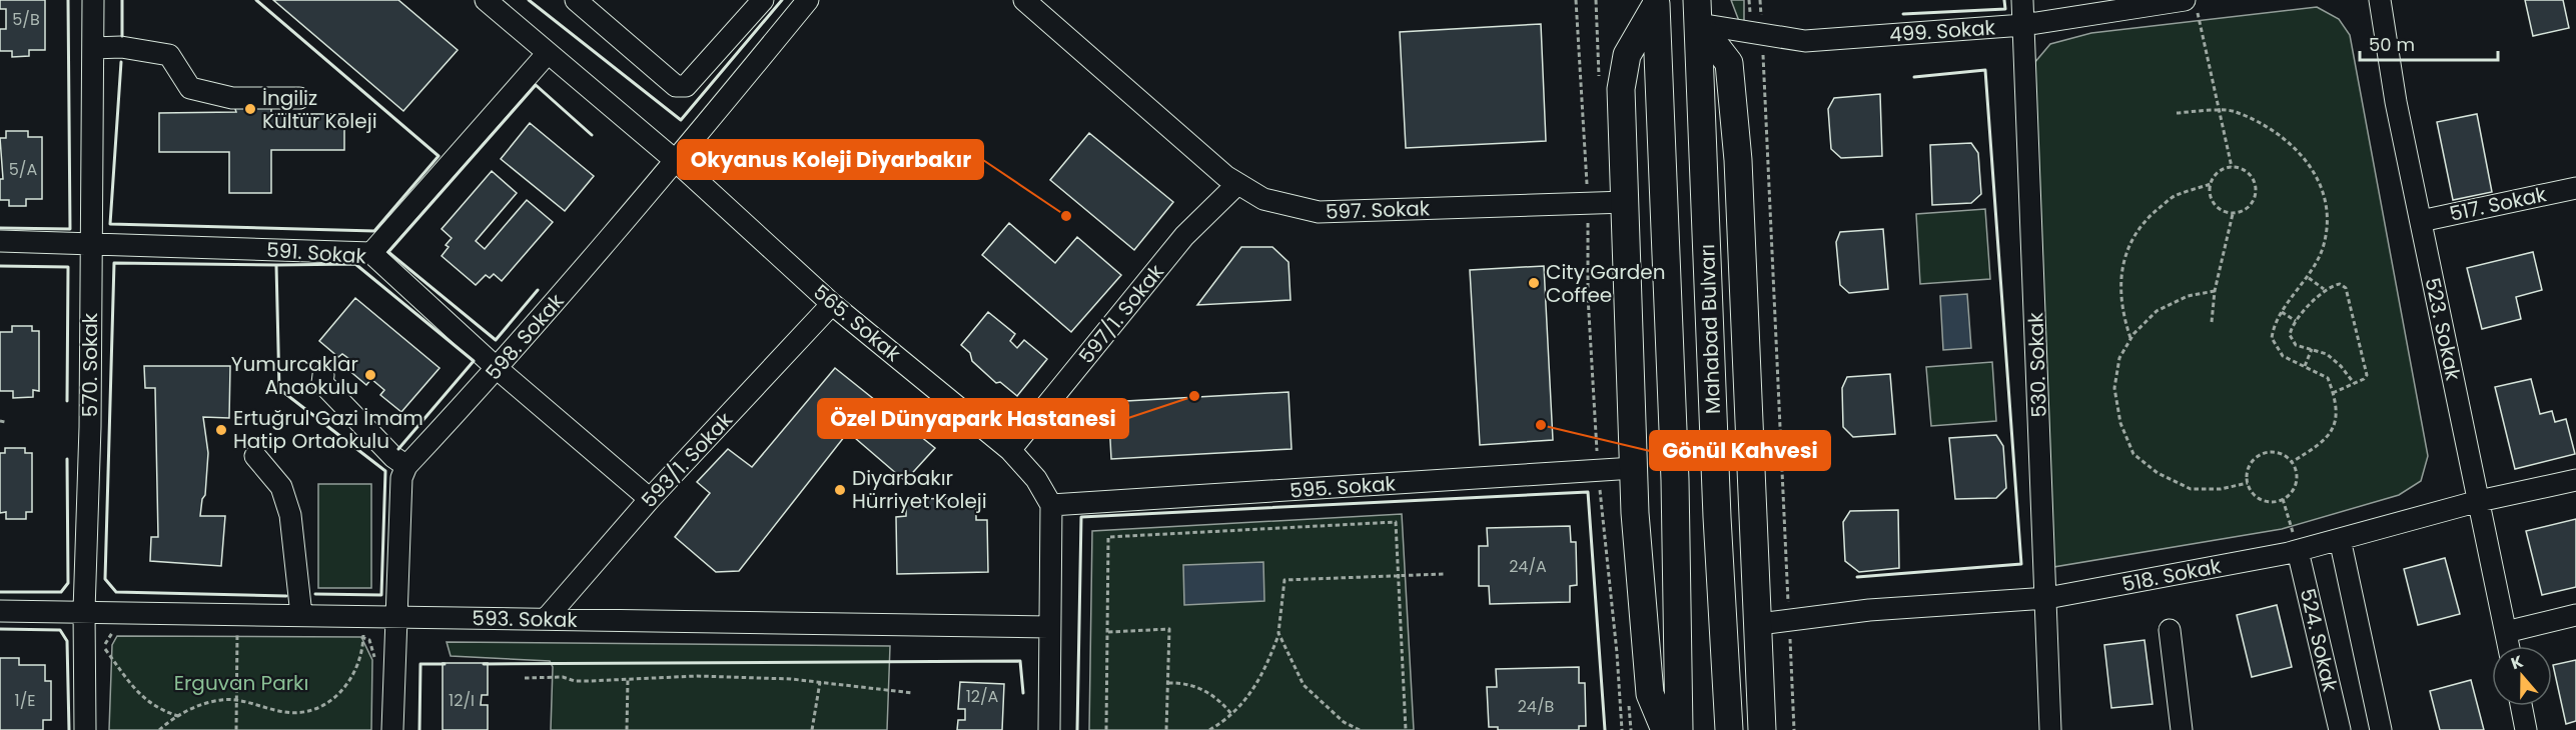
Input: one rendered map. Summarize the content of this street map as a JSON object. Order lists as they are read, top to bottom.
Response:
{
  "streets": {
    "main road": ["Mahabad Bulvarı"],
    "street": [
      "499. Sokak",
      "517. Sokak",
      "597. Sokak",
      "591. Sokak",
      "597/1. Sokak",
      "565. Sokak",
      "523. Sokak",
      "598. Sokak",
      "570. Sokak",
      "530. Sokak",
      "593/1. Sokak",
      "595. Sokak",
      "518. Sokak",
      "593. Sokak",
      "524. Sokak"
    ]
  },
  "crossings": [
    ["499. Sokak", "Mahabad Bulvarı"],
    ["499. Sokak", "530. Sokak"],
    ["517. Sokak", "523. Sokak"],
    ["597. Sokak", "597/1. Sokak"],
    ["591. Sokak", "598. Sokak"],
    ["591. Sokak", "570. Sokak"],
    ["591. Sokak", "593/1. Sokak"],
    ["597/1. Sokak", "565. Sokak"],
    ["565. Sokak", "598. Sokak"],
    ["565. Sokak", "593/1. Sokak"],
    ["565. Sokak", "595. Sokak"],
    ["523. Sokak", "518. Sokak"],
    ["570. Sokak", "593. Sokak"],
    ["530. Sokak", "518. Sokak"],
    ["593/1. Sokak", "593. Sokak"],
    ["518. Sokak", "524. Sokak"]
  ],
  "parks": ["Erguvan Parkı"],
  "places": [
    "İngiliz Kültür Koleji",
    "Okyanus Koleji Diyarbakır",
    "City Garden Coffee",
    "Yumurcaklar Anaokulu",
    "Özel Dünyapark Hastanesi",
    "Gönül Kahvesi",
    "Ertuğrul Gazi İmam Hatip Ortaokulu",
    "Diyarbakır Hürriyet Koleji"
  ],
  "house_numbers": [
    "5/B",
    "5/A",
    "24/A",
    "12/A",
    "1/E",
    "12/I",
    "24/B"
  ],
  "scale_bar": "50 m",
  "north": "top"
}
